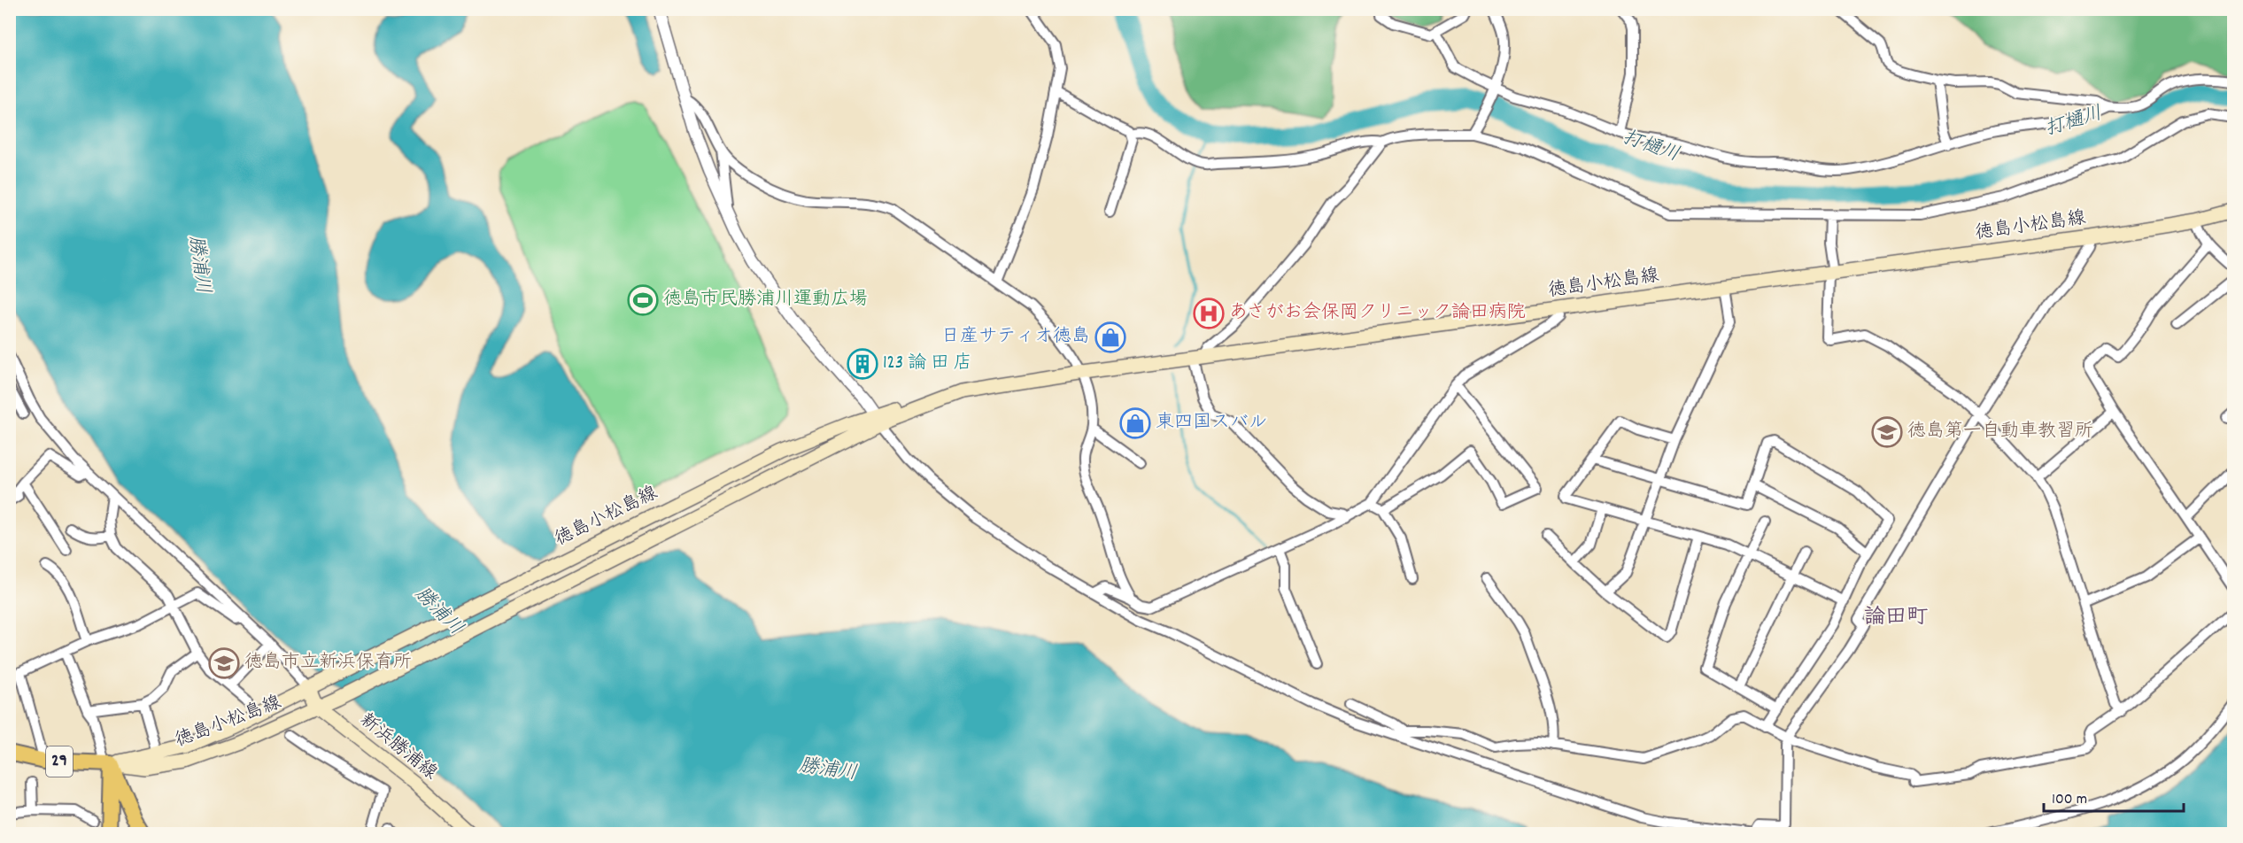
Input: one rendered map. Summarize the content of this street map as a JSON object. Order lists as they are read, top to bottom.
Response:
{
  "streets": {
    "main road": ["徳島小松島線", "新浜勝浦線", "29"]
  },
  "crossings": [
    ["徳島小松島線", "新浜勝浦線"],
    ["徳島小松島線", "29"]
  ],
  "districts": ["論田町"],
  "water": ["打樋川", "勝浦川"],
  "places": {
    "sports": ["徳島市民勝浦川運動広場"],
    "hospital": ["あさがお会保岡クリニック論田病院"],
    "shop": ["日産サティオ徳島", "東四国スバル"],
    "building": ["123 論 田 店"],
    "school or university": ["徳島第一自動車教習所", "徳島市立新浜保育所"]
  },
  "scale_bar": "100 m"
}
